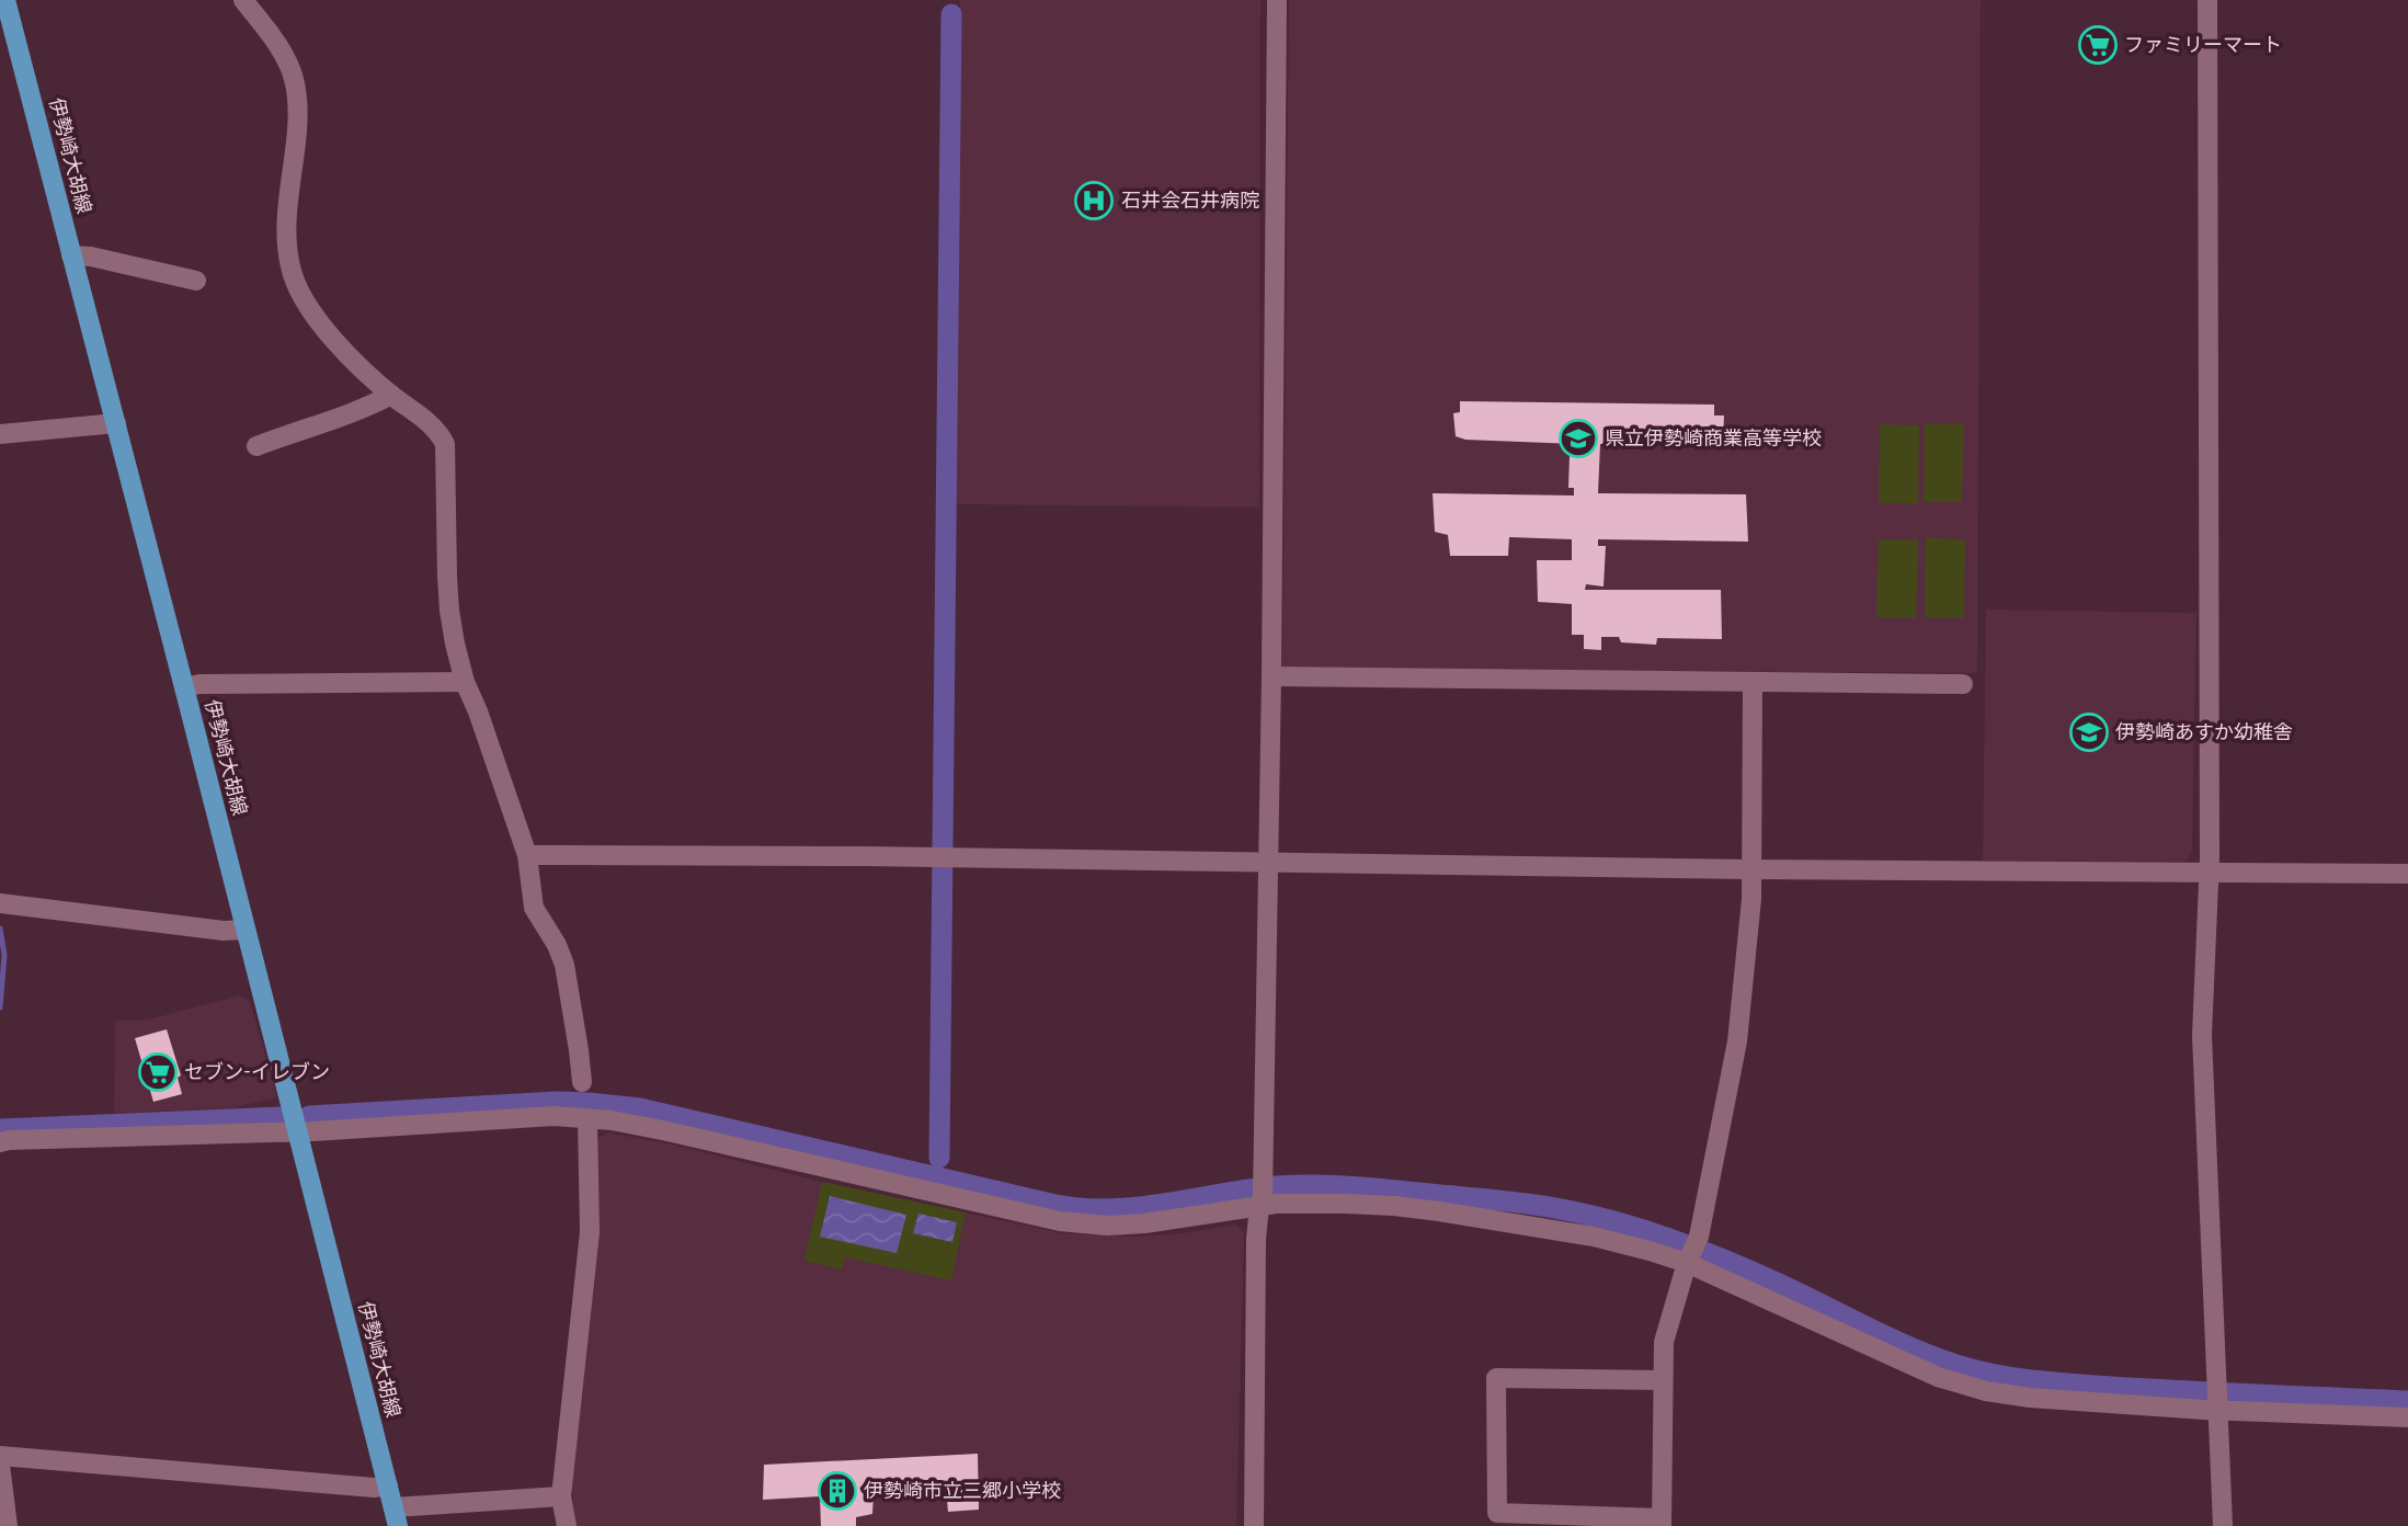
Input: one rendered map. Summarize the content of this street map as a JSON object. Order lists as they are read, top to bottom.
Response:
{
  "streets": {
    "main road": ["伊勢崎大胡線"]
  },
  "places": {
    "supermarket": ["ファミリーマート", "セブン-イレブン"],
    "hospital": ["石井会石井病院"],
    "school or university": ["県立伊勢崎商業高等学校", "伊勢崎あすか幼稚舎"],
    "building": ["伊勢崎市立三郷小学校"]
  }
}
